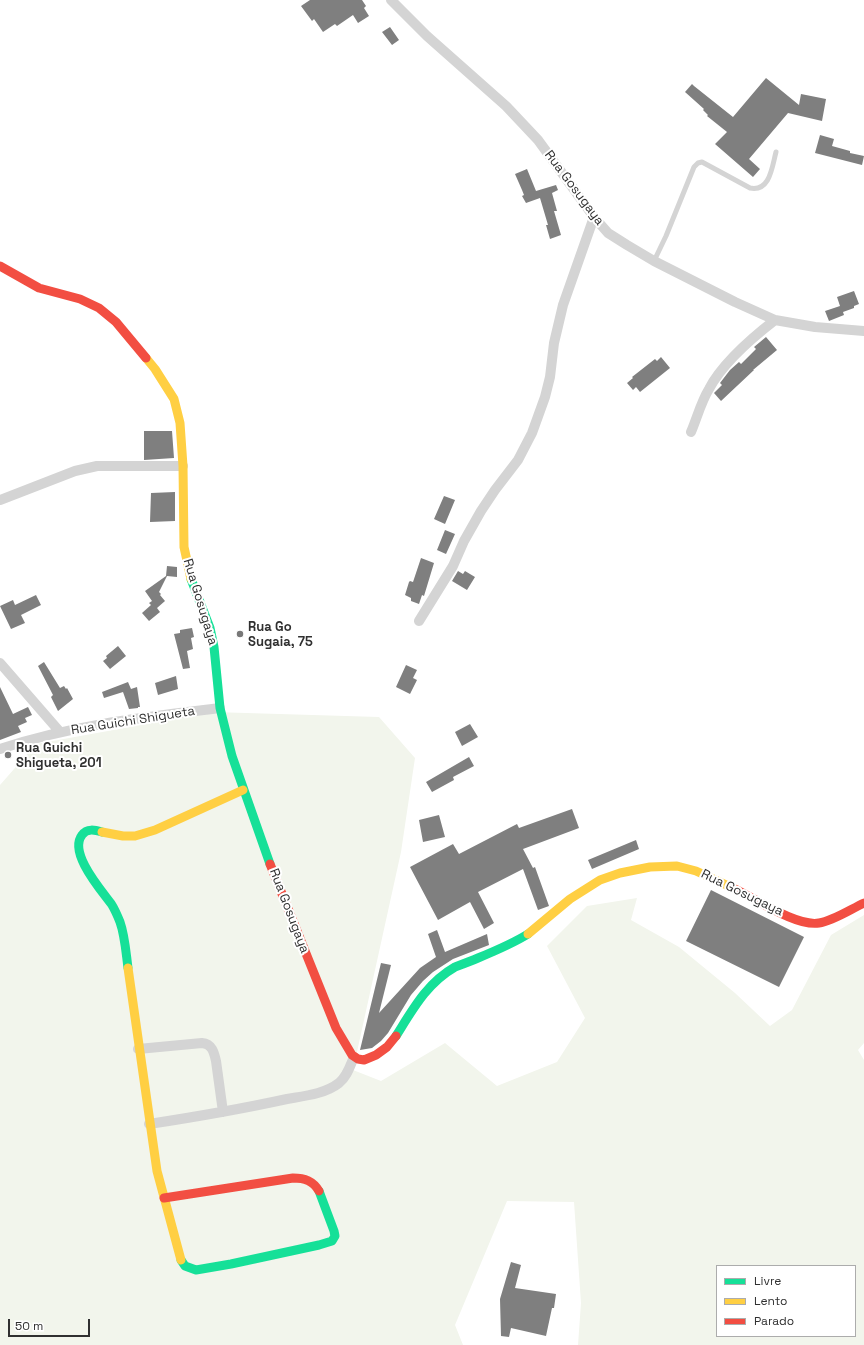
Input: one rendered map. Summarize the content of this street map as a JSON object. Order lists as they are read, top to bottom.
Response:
{
  "streets": {
    "street": ["Rua Gosugaya", "Rua Guichi Shigueta"]
  },
  "crossings": [
    ["Rua Gosugaya", "Rua Guichi Shigueta"]
  ],
  "places": ["Rua Go Sugaia, 75", "Rua Guichi Shigueta, 201"],
  "legend": ["Livre", "Lento", "Parado"],
  "scale_bar": "50 m"
}
